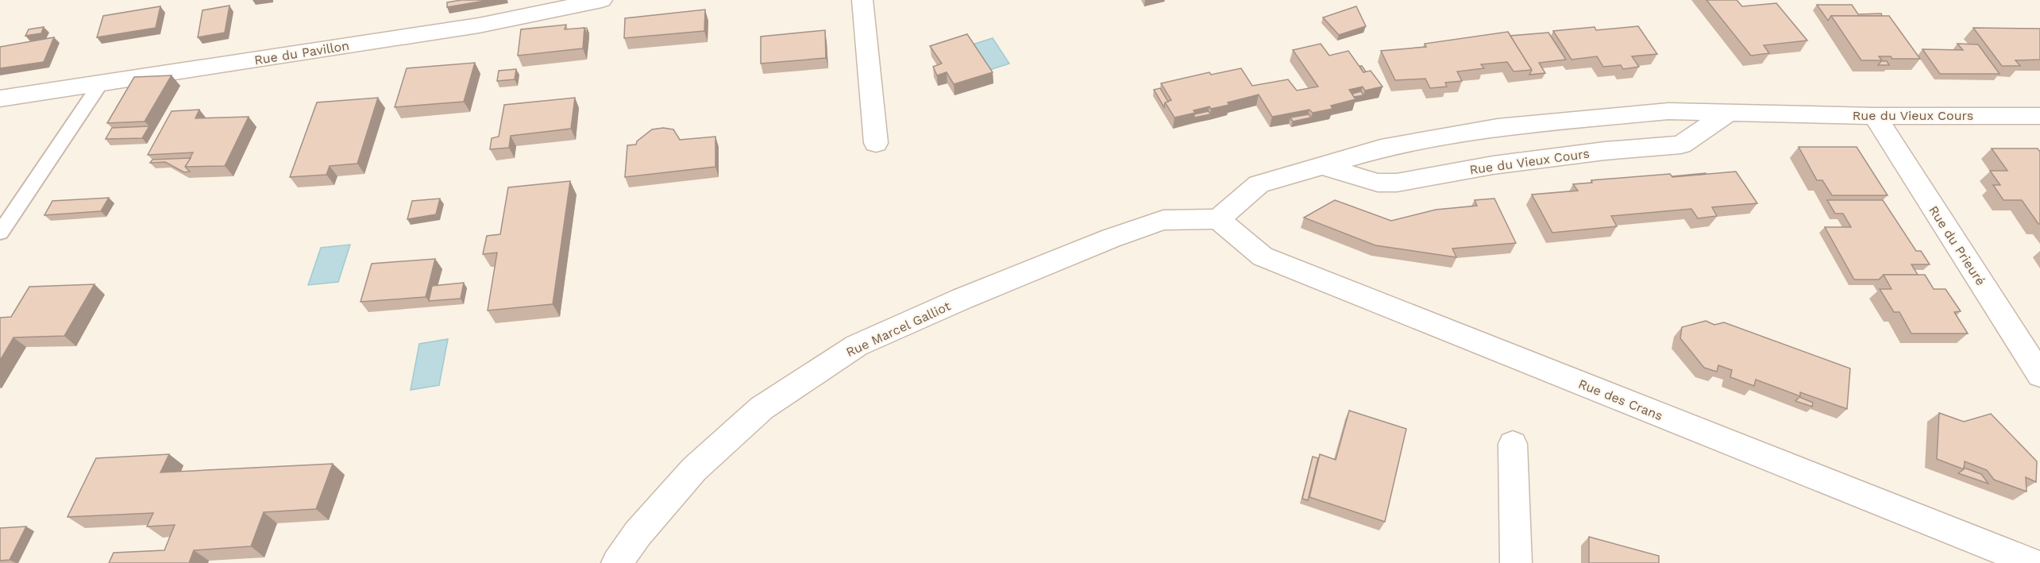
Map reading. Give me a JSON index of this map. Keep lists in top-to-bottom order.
{
  "streets": {
    "street": [
      "Rue du Pavillon",
      "Rue du Vieux Cours",
      "Rue du Prieuré",
      "Rue Marcel Galliot",
      "Rue des Crans"
    ]
  },
  "crossings": [
    ["Rue du Vieux Cours", "Rue du Prieuré"],
    ["Rue du Vieux Cours", "Rue Marcel Galliot"],
    ["Rue du Vieux Cours", "Rue des Crans"],
    ["Rue Marcel Galliot", "Rue des Crans"]
  ]
}
